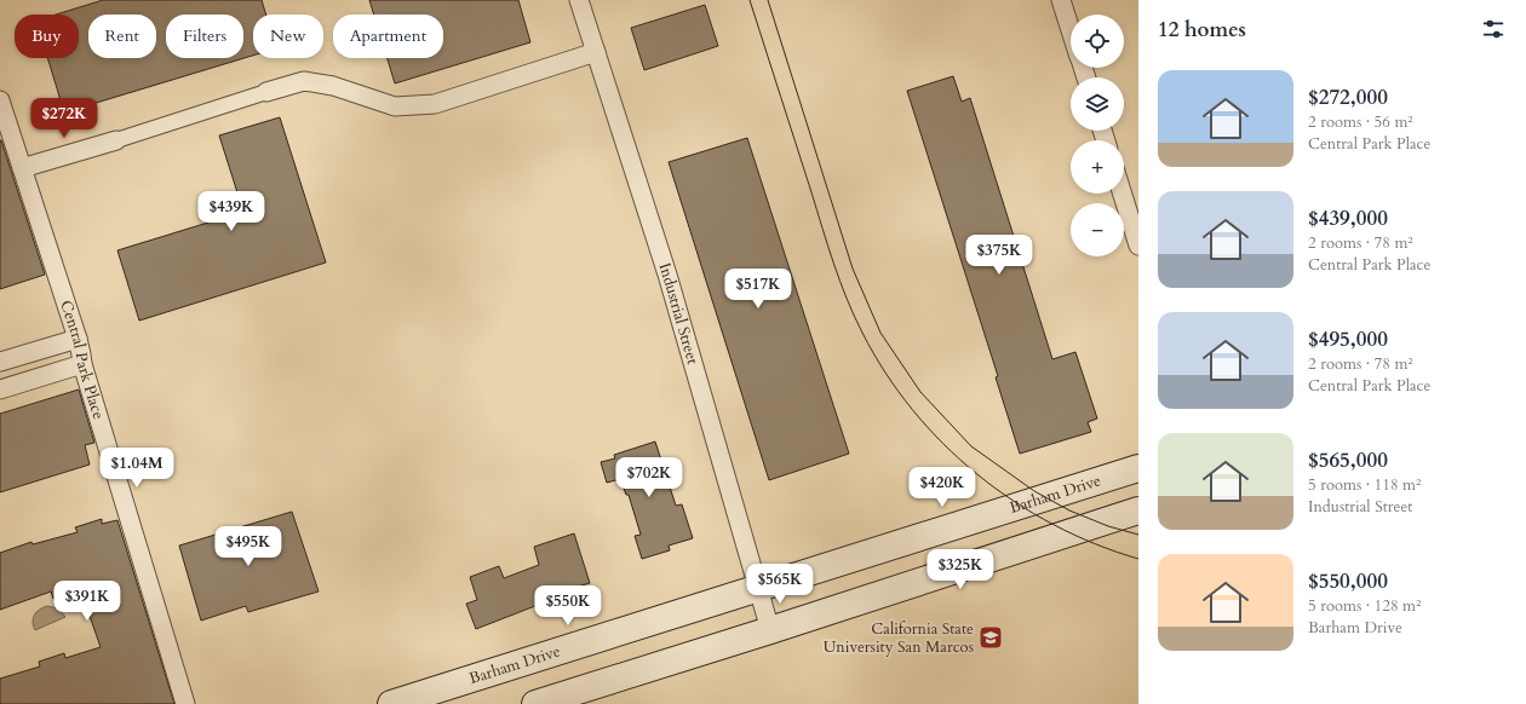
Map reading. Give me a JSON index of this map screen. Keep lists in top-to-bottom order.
{
  "streets": {
    "main road": ["Barham Drive"],
    "street": ["Industrial Street", "Central Park Place"]
  },
  "crossings": [
    ["Industrial Street", "Barham Drive"]
  ],
  "places": {
    "school or university": ["California State University San Marcos"]
  },
  "page": {
    "heading": "12 homes",
    "map_buttons": ["+", "−"],
    "chip": [
      "Buy",
      "Rent",
      "Filters",
      "New",
      "Apartment"
    ],
    "list": [
      {
        "name": "$272,000",
        "note": "2 rooms · 56 m² · Central Park Place"
      },
      {
        "name": "$439,000",
        "note": "2 rooms · 78 m² · Central Park Place"
      },
      {
        "name": "$495,000",
        "note": "2 rooms · 78 m² · Central Park Place"
      },
      {
        "name": "$565,000",
        "note": "5 rooms · 118 m² · Industrial Street"
      },
      {
        "name": "$550,000",
        "note": "5 rooms · 128 m² · Barham Drive"
      }
    ],
    "price": [
      "$272K",
      "$439K",
      "$375K",
      "$517K",
      "$1.04M",
      "$702K",
      "$420K",
      "$495K",
      "$325K",
      "$565K",
      "$391K",
      "$550K"
    ]
  }
}
